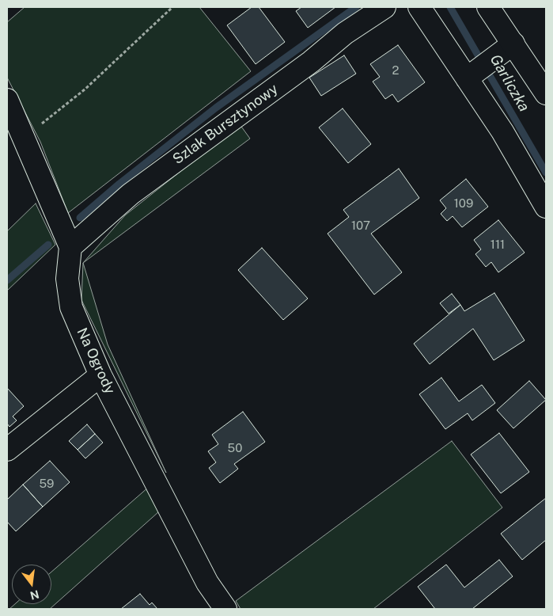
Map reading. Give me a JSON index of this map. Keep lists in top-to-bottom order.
{
  "streets": {
    "street": ["Szlak Bursztynowy", "Na Ogrody"]
  },
  "crossings": [
    ["Szlak Bursztynowy", "Na Ogrody"]
  ],
  "water": ["Garliczka"],
  "house_numbers": [
    "2",
    "109",
    "107",
    "111",
    "50",
    "59"
  ],
  "north": "bottom"
}
